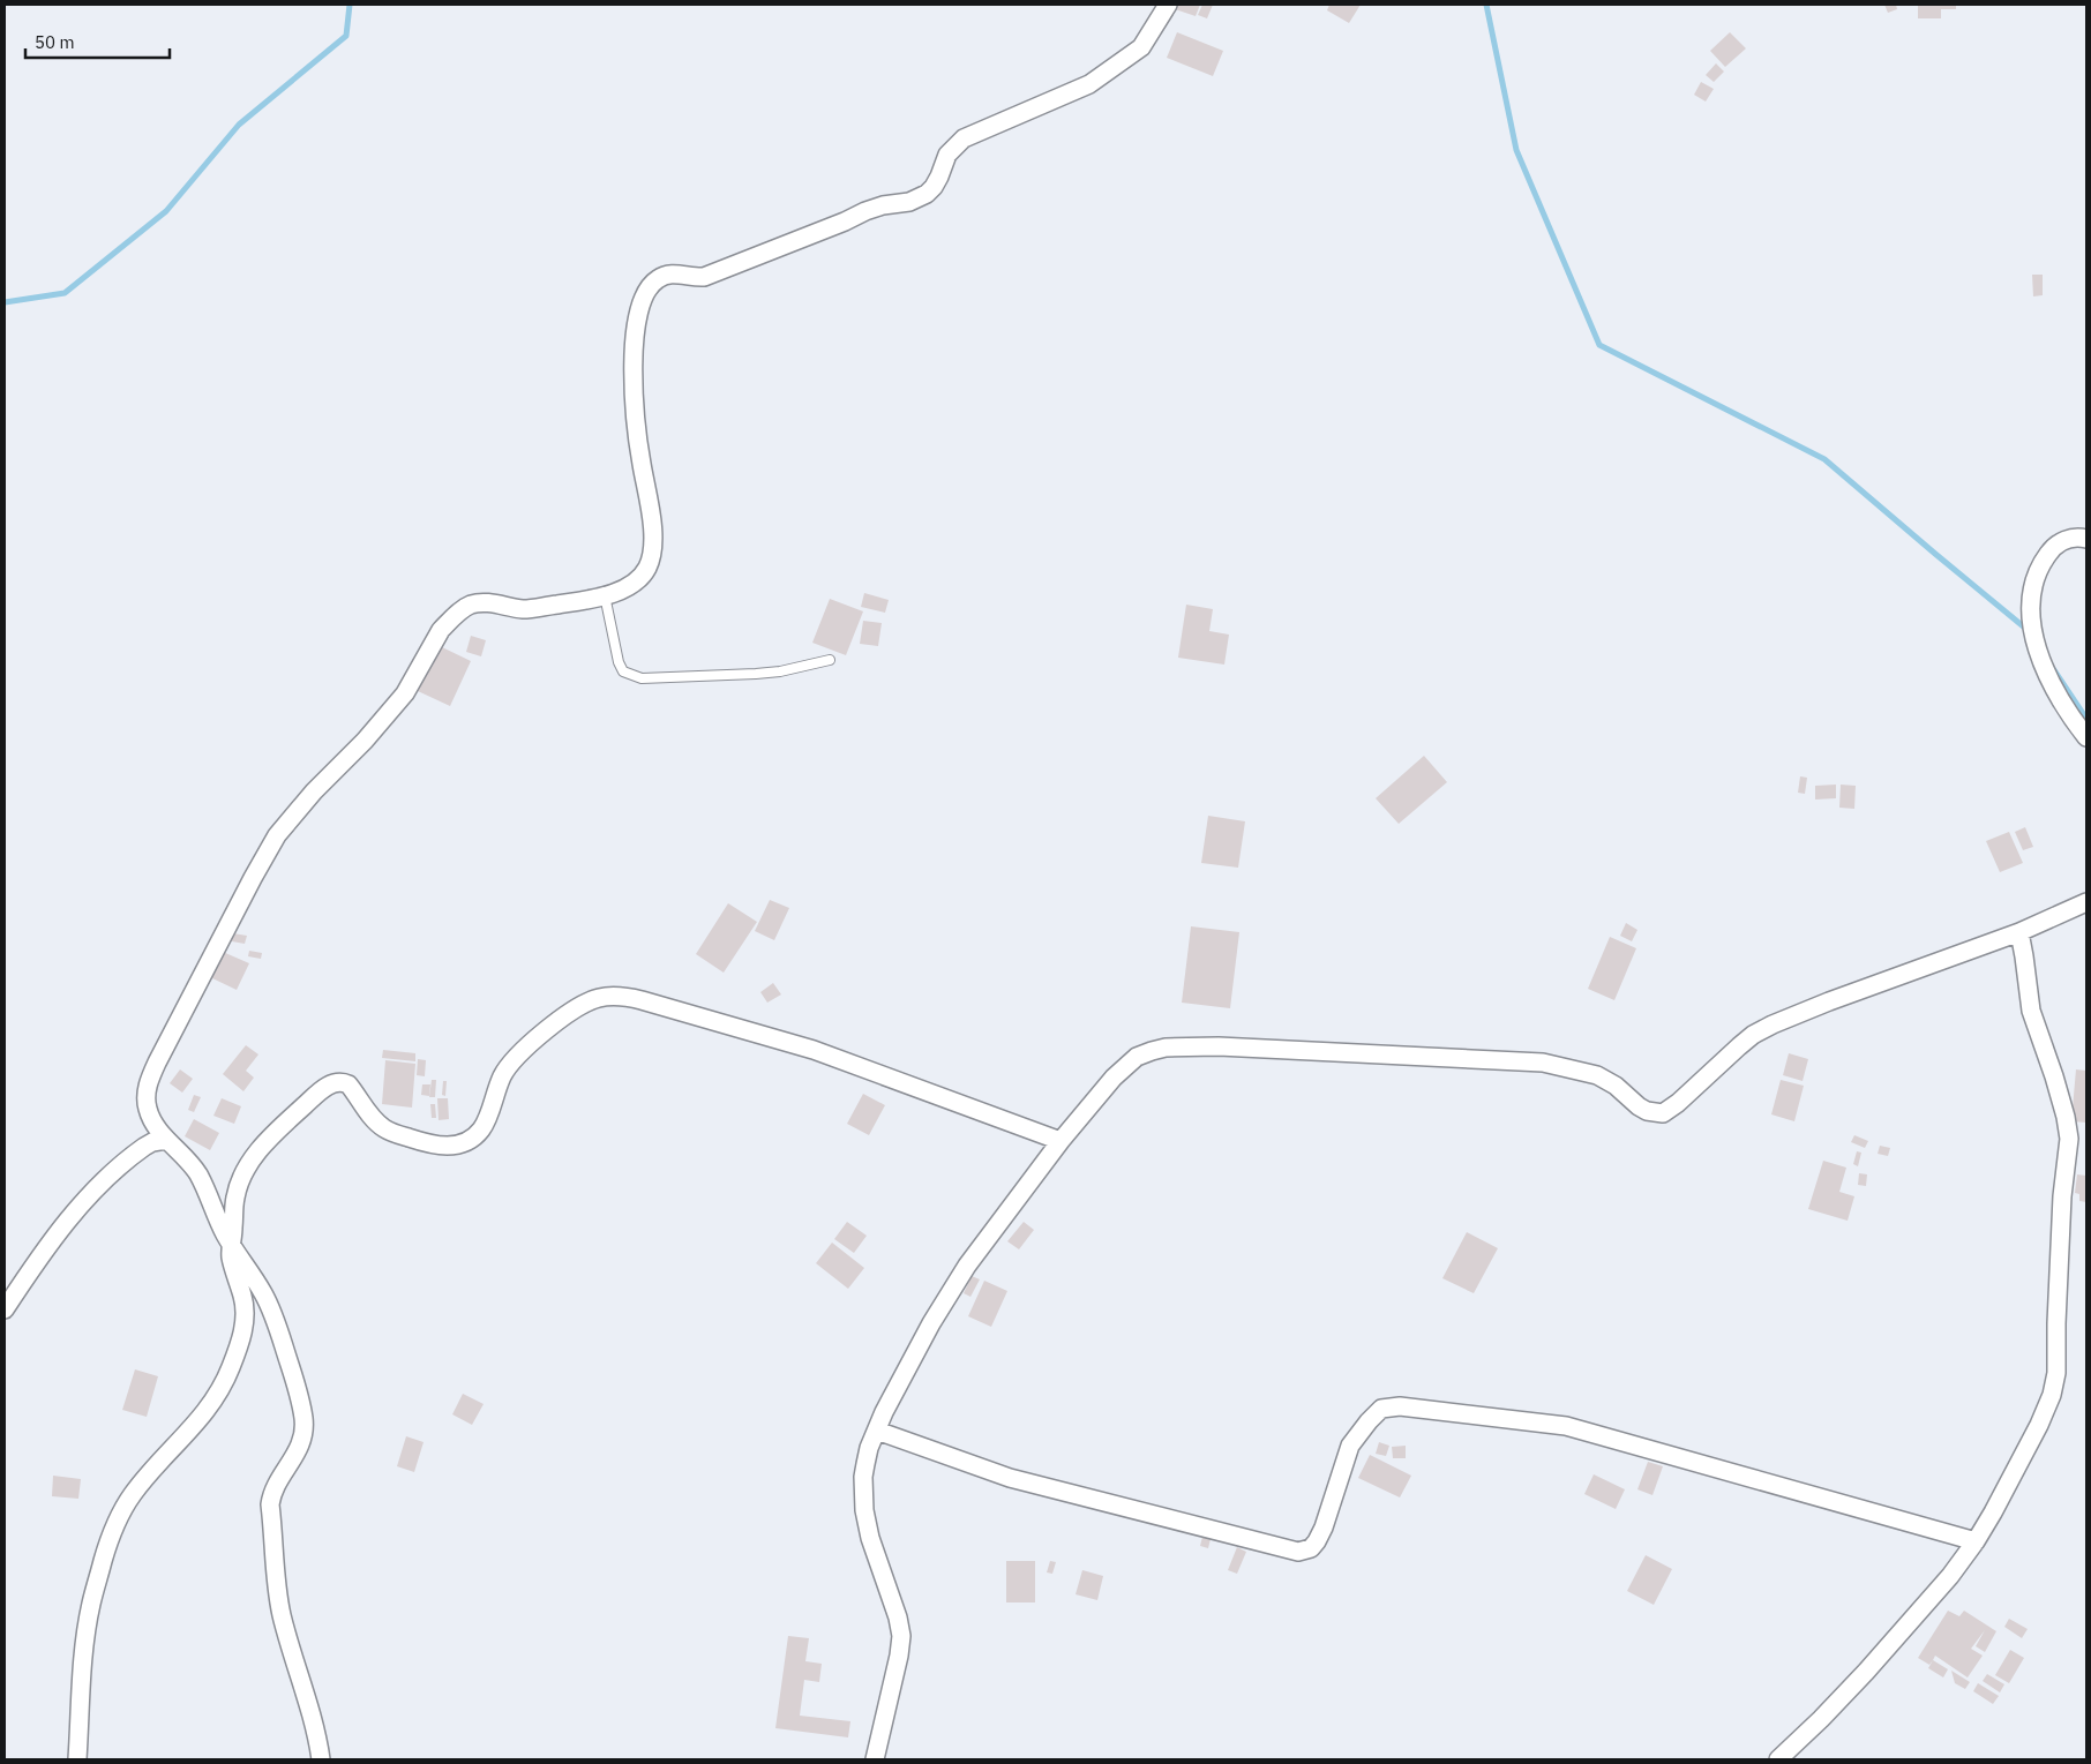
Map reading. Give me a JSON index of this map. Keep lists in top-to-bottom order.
{
  "scale_bar": "50 m"
}
